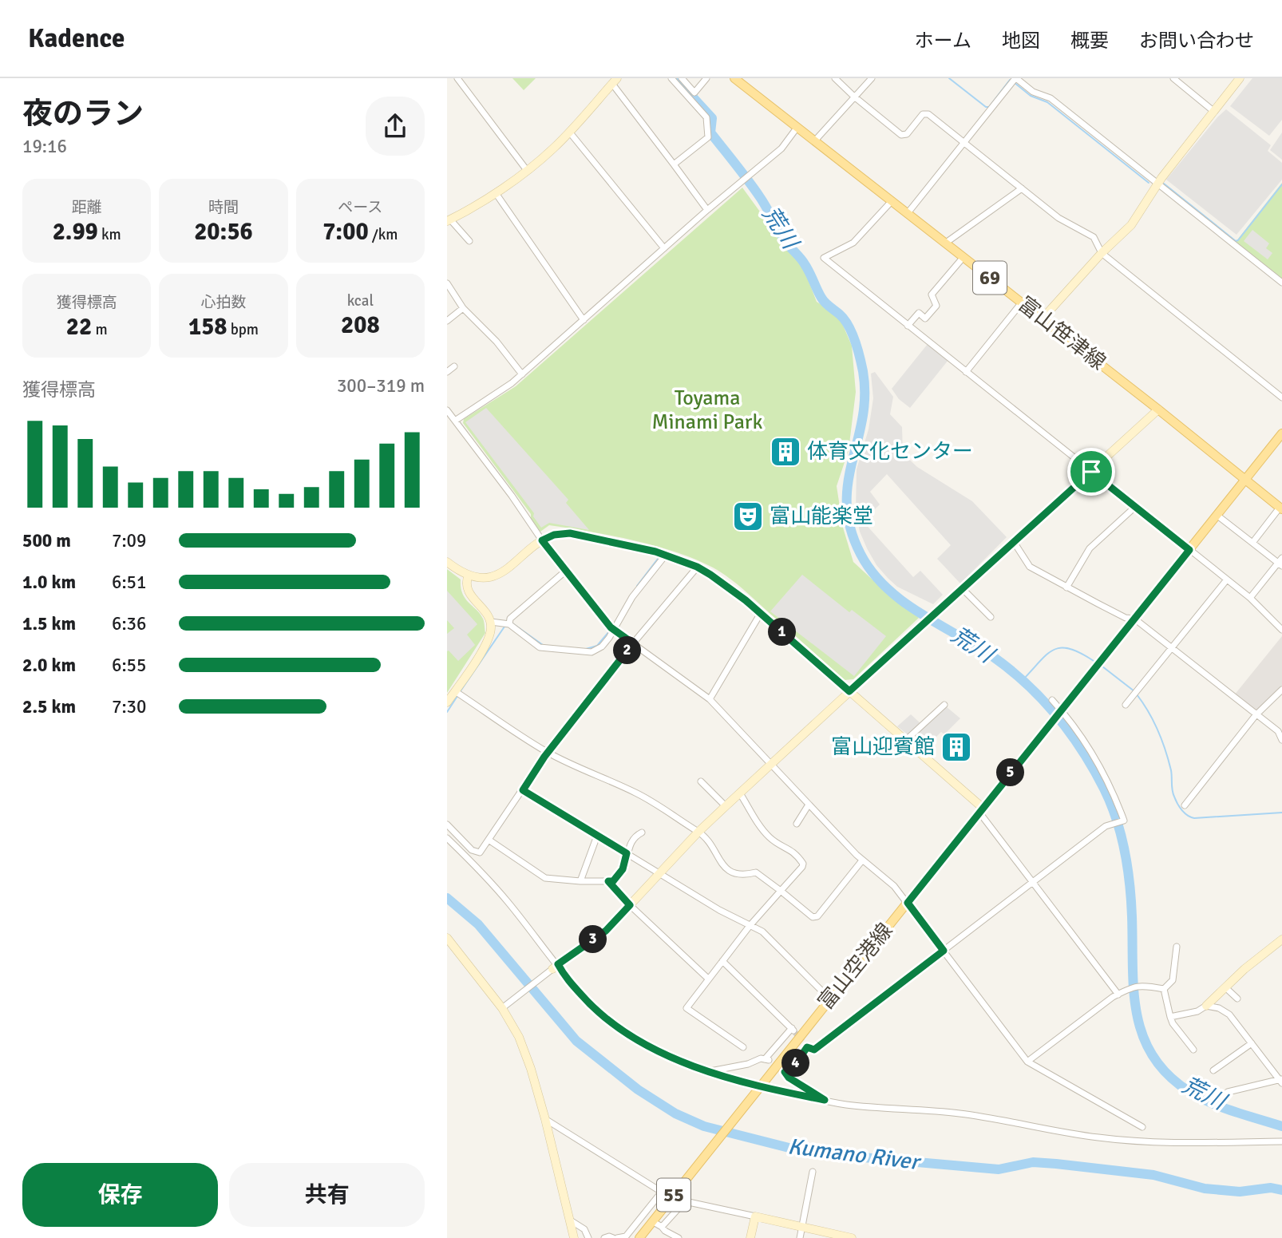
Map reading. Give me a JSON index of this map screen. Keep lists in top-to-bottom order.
{
  "streets": {
    "main road": [
      "69",
      "富山笹津線",
      "富山空港線",
      "55"
    ]
  },
  "crossings": [
    ["富山笹津線", "富山空港線"]
  ],
  "water": ["荒川", "Kumano River"],
  "parks": ["Toyama Minami Park"],
  "places": {
    "building": ["体育文化センター", "富山迎賓館"],
    "theatre": ["富山能楽堂"]
  },
  "page": {
    "header": "Kadence",
    "nav": [
      "ホーム",
      "地図",
      "概要",
      "お問い合わせ"
    ],
    "heading": ["夜のラン", "19:16"],
    "stats": [
      ["距離", "2.99 km"],
      ["時間", "20:56"],
      ["ペース", "7:00 /km"],
      ["獲得標高", "22 m"],
      ["心拍数", "158 bpm"],
      ["kcal", "208"]
    ],
    "chart": ["獲得標高", "300–319 m"],
    "list": [
      {
        "name": "500 m",
        "note": "7:09"
      },
      {
        "name": "1.0 km",
        "note": "6:51"
      },
      {
        "name": "1.5 km",
        "note": "6:36"
      },
      {
        "name": "2.0 km",
        "note": "6:55"
      },
      {
        "name": "2.5 km",
        "note": "7:30"
      }
    ],
    "pins": [
      "1",
      "2",
      "5",
      "3",
      "4"
    ],
    "buttons": ["保存", "共有"]
  }
}
